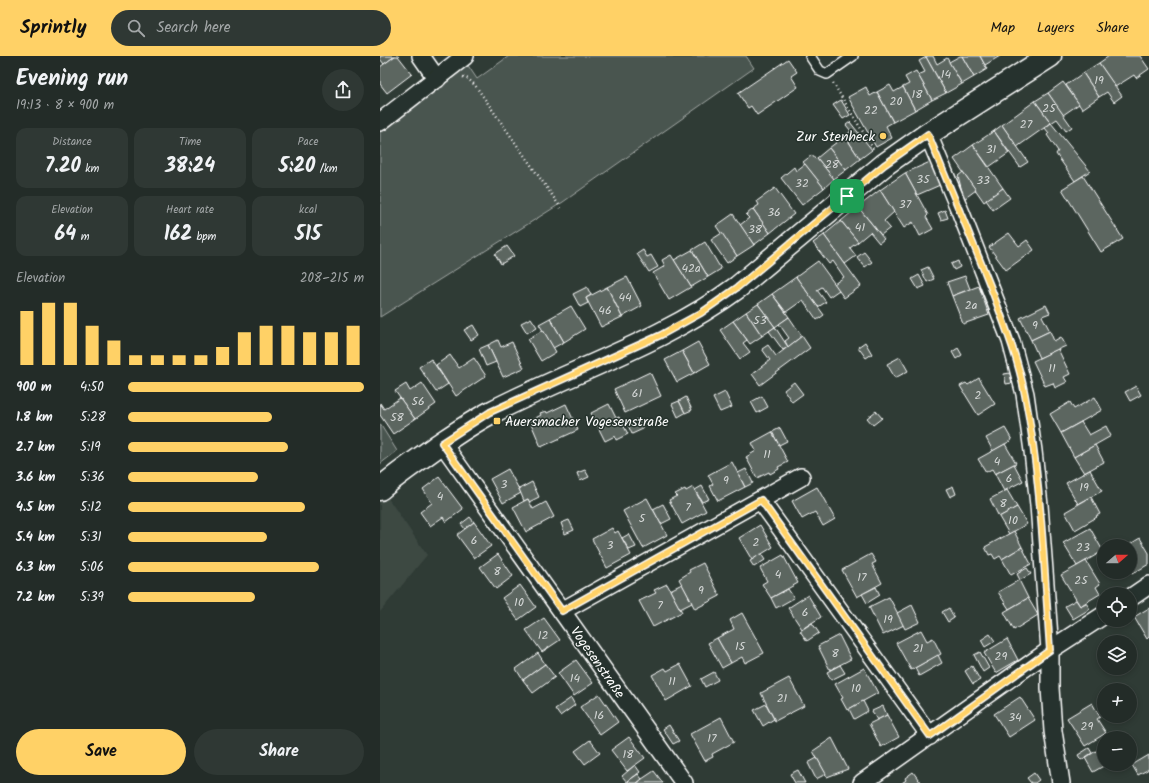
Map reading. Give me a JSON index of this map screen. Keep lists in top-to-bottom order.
{
  "streets": {
    "street": ["Vogesenstraße"]
  },
  "places": {
    "other": ["Zur Stenheck"],
    "transit": ["Auersmacher Vogesenstraße"]
  },
  "house_numbers": [
    "14",
    "19",
    "18",
    "20",
    "25",
    "22",
    "27",
    "31",
    "28",
    "35",
    "33",
    "32",
    "37",
    "36",
    "41",
    "38",
    "42a",
    "44",
    "2a",
    "46",
    "53",
    "9",
    "11",
    "61",
    "2",
    "56",
    "58",
    "11",
    "4",
    "6",
    "9",
    "3",
    "19",
    "4",
    "8",
    "7",
    "5",
    "10",
    "6",
    "2",
    "3",
    "23",
    "8",
    "4",
    "17",
    "25",
    "9",
    "10",
    "7",
    "6",
    "19",
    "12",
    "15",
    "21",
    "8",
    "29",
    "14",
    "11",
    "10",
    "21",
    "16",
    "34",
    "29",
    "17",
    "18"
  ],
  "north": "right",
  "page": {
    "header": "Sprintly",
    "search": "Search here",
    "nav": ["Map", "Layers", "Share"],
    "heading": ["Evening run", "19:13 · 8 × 900 m"],
    "stats": [
      ["Distance", "7.20 km"],
      ["Time", "38:24"],
      ["Pace", "5:20 /km"],
      ["Elevation", "64 m"],
      ["Heart rate", "162 bpm"],
      ["kcal", "515"]
    ],
    "chart": ["Elevation", "208–215 m"],
    "list": [
      {
        "name": "900 m",
        "note": "4:50"
      },
      {
        "name": "1.8 km",
        "note": "5:28"
      },
      {
        "name": "2.7 km",
        "note": "5:19"
      },
      {
        "name": "3.6 km",
        "note": "5:36"
      },
      {
        "name": "4.5 km",
        "note": "5:12"
      },
      {
        "name": "5.4 km",
        "note": "5:31"
      },
      {
        "name": "6.3 km",
        "note": "5:06"
      },
      {
        "name": "7.2 km",
        "note": "5:39"
      }
    ],
    "map_buttons": ["+", "−"],
    "buttons": ["Save", "Share"]
  }
}
